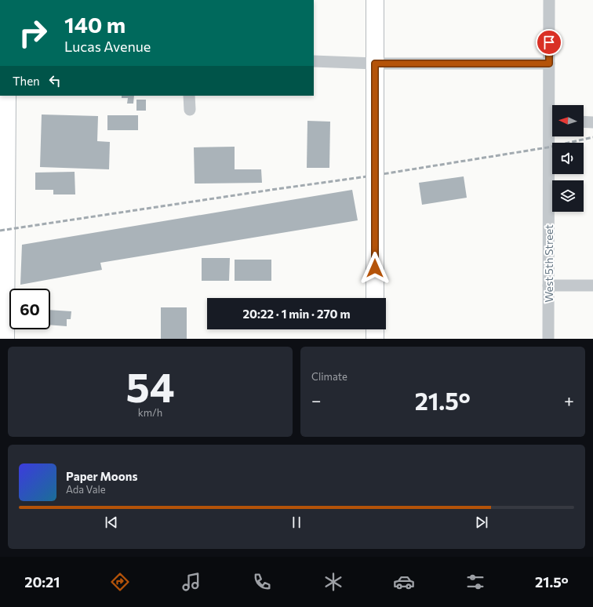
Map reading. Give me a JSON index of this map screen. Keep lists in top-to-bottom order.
{
  "streets": {
    "street": ["West 5th Street"]
  },
  "north": "left",
  "page": {
    "turn": ["140 m", "Lucas Avenue"],
    "then": "Then",
    "limit": "60",
    "trip": "20:22 · 1 min · 270 m",
    "tile": [
      ["54", "km/h"],
      "Climate"
    ],
    "heat": ["−", "21.5°", "+"],
    "song": ["Paper Moons", "Ada Vale"],
    "tabs": ["20:21", "21.5°"]
  }
}
